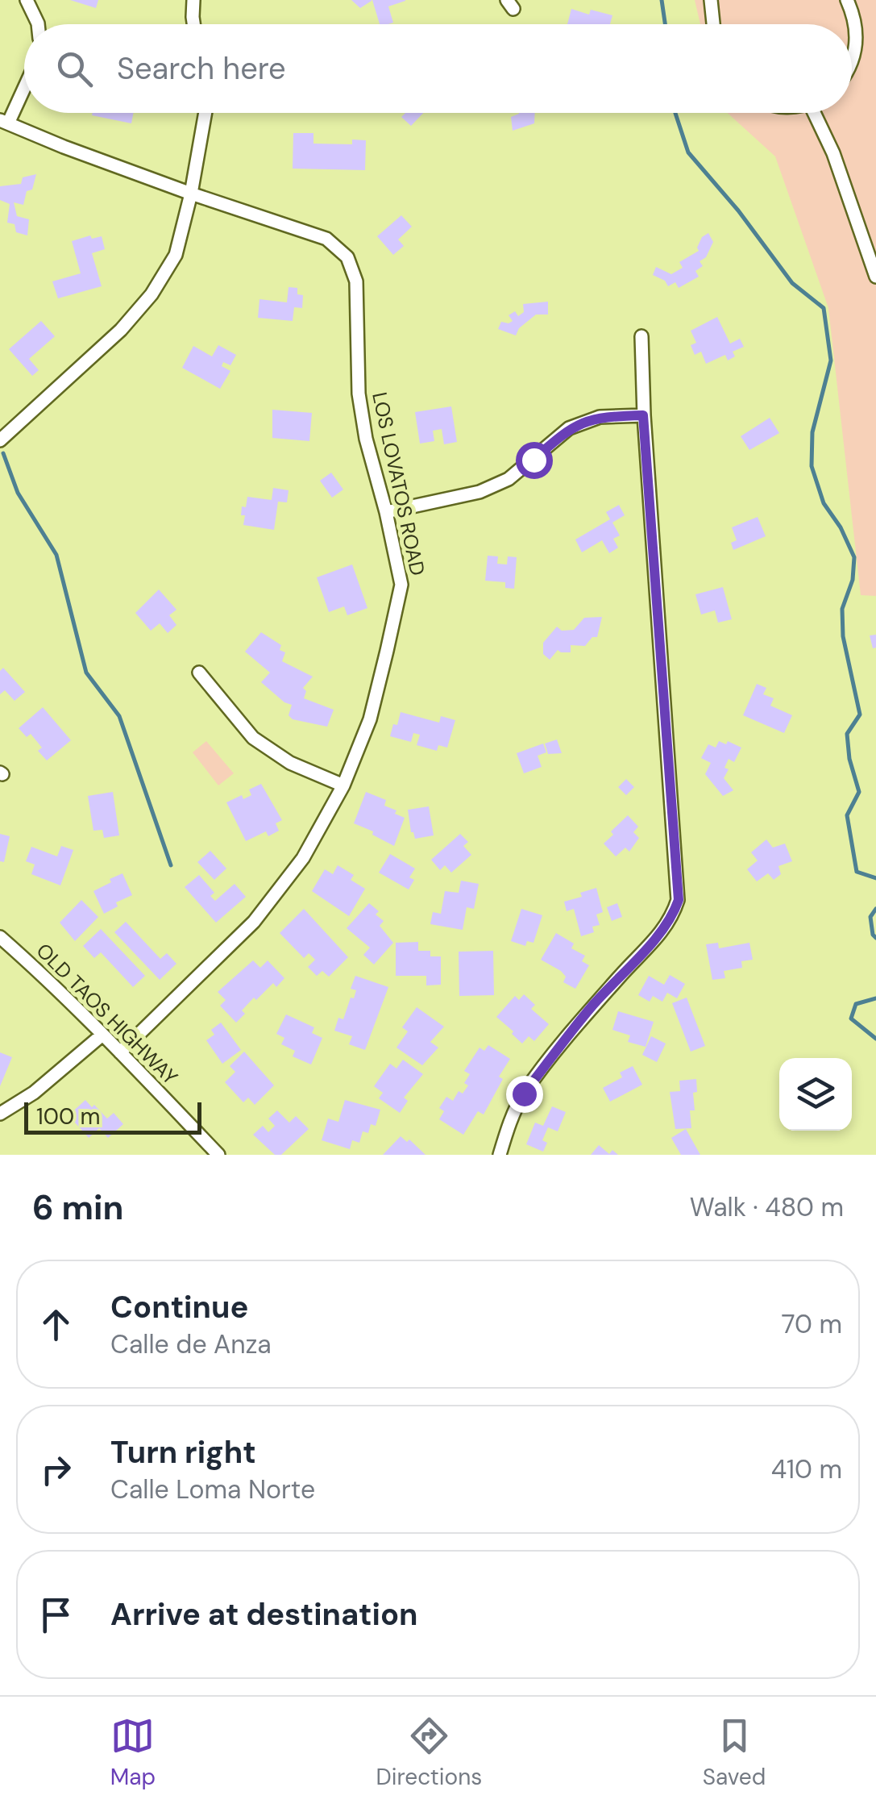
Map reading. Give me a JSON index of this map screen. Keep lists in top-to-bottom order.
{
  "streets": {
    "street": ["LOS LOVATOS ROAD", "OLD TAOS HIGHWAY"]
  },
  "crossings": [
    ["LOS LOVATOS ROAD", "OLD TAOS HIGHWAY"]
  ],
  "scale_bar": "100 m",
  "page": {
    "search": "Search here",
    "scale": "100 m",
    "heading": ["6 min", "Walk · 480 m"],
    "list": [
      ["Continue", "Calle de Anza", "70 m"],
      ["Turn right", "Calle Loma Norte", "410 m"],
      "Arrive at destination"
    ],
    "nav": ["Map", "Directions", "Saved"]
  }
}
